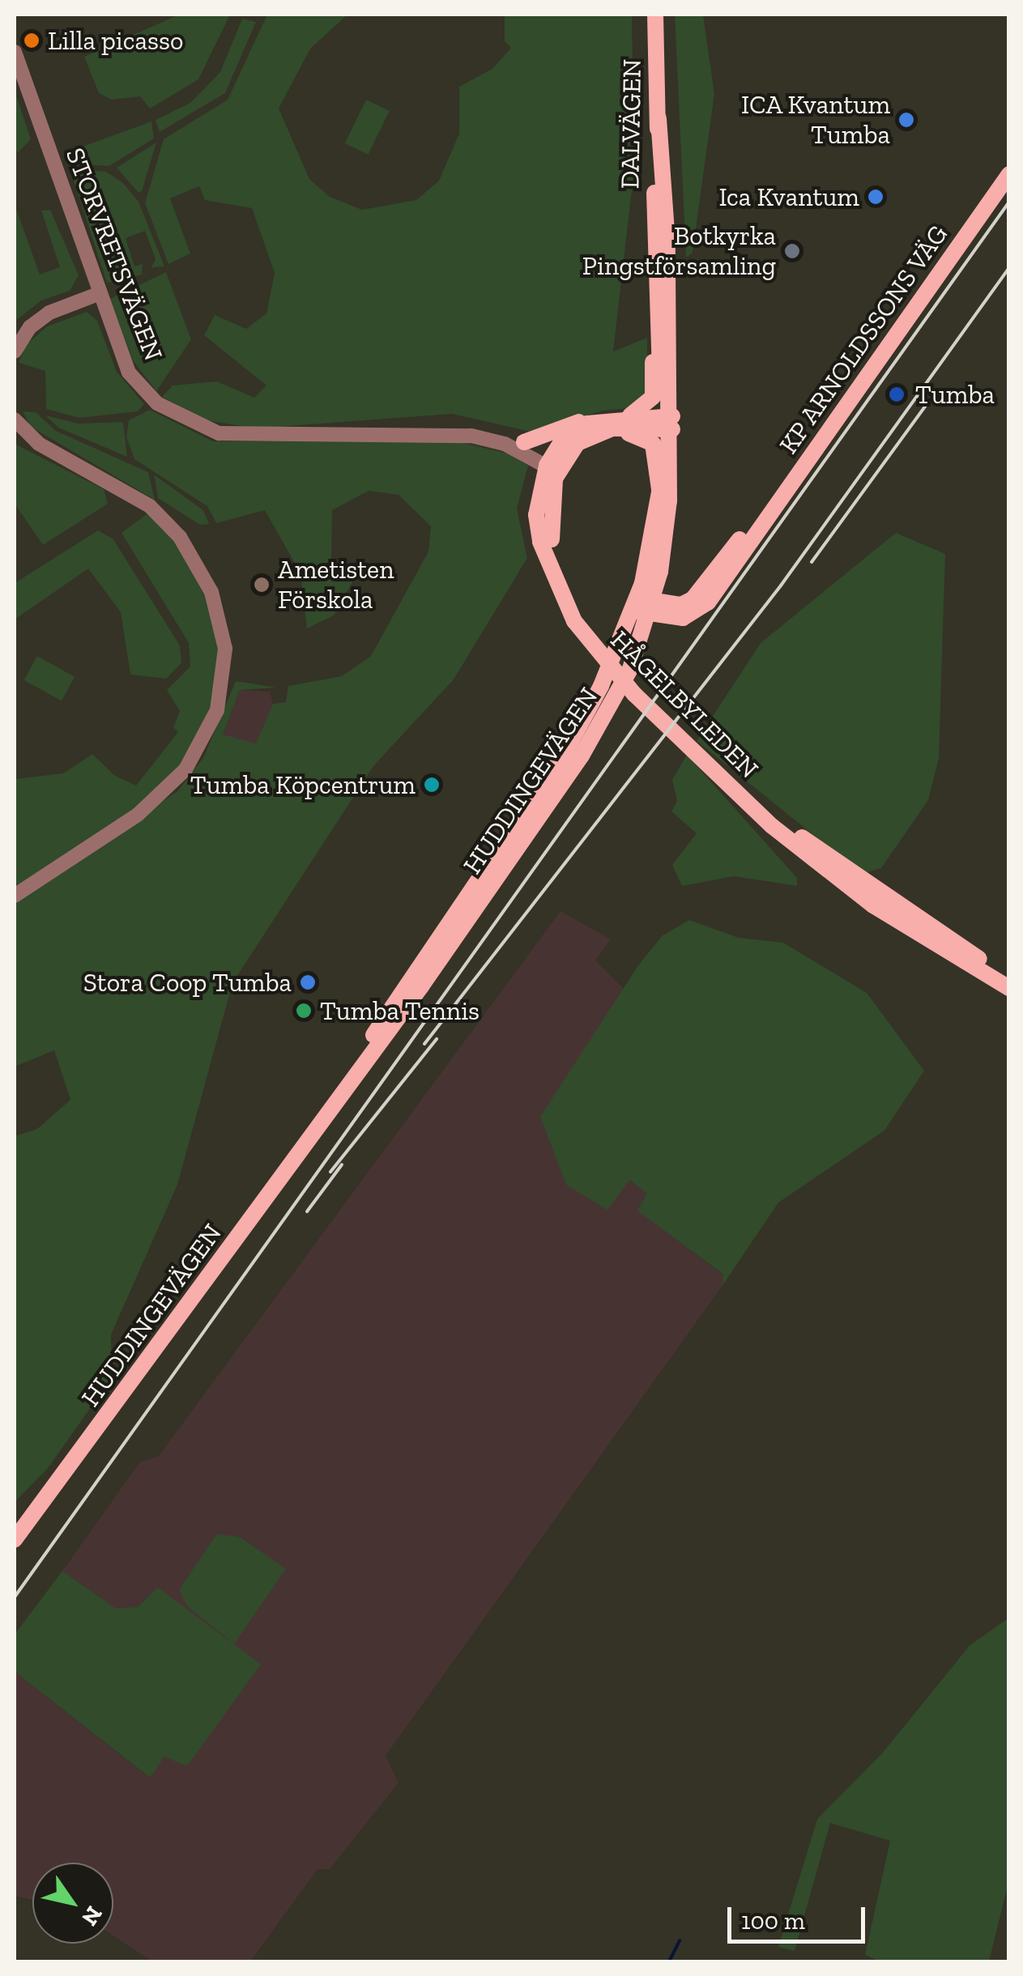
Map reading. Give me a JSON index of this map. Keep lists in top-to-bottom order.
{
  "streets": {
    "main road": [
      "DALVÄGEN",
      "KP ARNOLDSSONS VÄG",
      "HÅGELBYLEDEN",
      "HUDDINGEVÄGEN"
    ],
    "street": ["STORVRETSVÄGEN"]
  },
  "crossings": [
    ["DALVÄGEN", "HUDDINGEVÄGEN"],
    ["STORVRETSVÄGEN", "HÅGELBYLEDEN"],
    ["KP ARNOLDSSONS VÄG", "HUDDINGEVÄGEN"]
  ],
  "places": [
    "Lilla picasso",
    "ICA Kvantum Tumba",
    "Ica Kvantum",
    "Botkyrka Pingstförsamling",
    "Tumba",
    "Ametisten Förskola",
    "Tumba Köpcentrum",
    "Stora Coop Tumba",
    "Tumba Tennis"
  ],
  "scale_bar": "100 m",
  "north": "bottom right"
}
